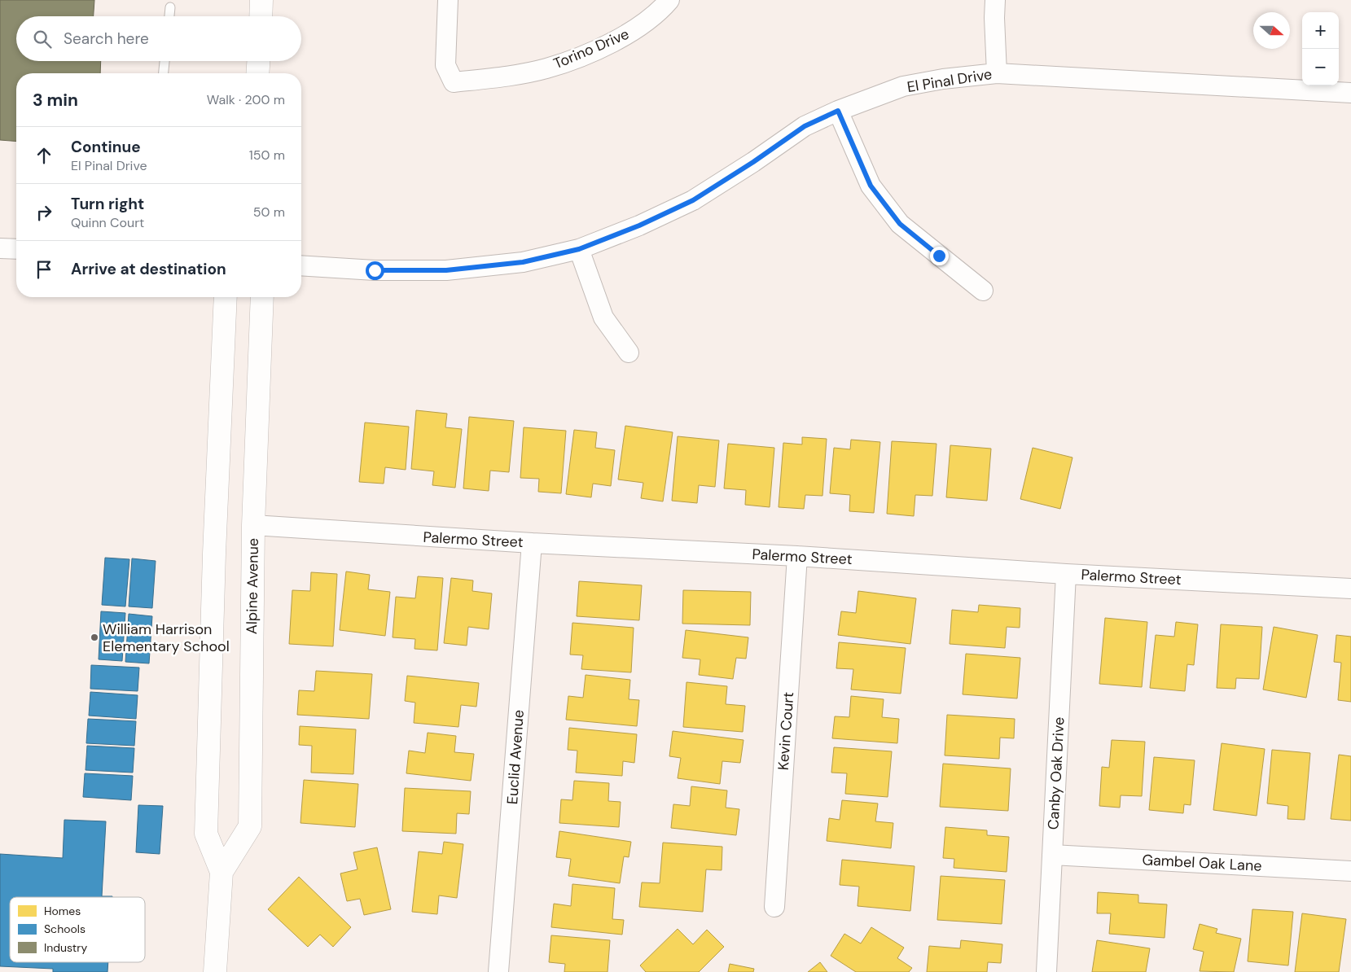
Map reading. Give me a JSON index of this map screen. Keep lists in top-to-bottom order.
{
  "streets": {
    "street": [
      "Torino Drive",
      "El Pinal Drive",
      "Palermo Street",
      "Alpine Avenue",
      "Kevin Court",
      "Euclid Avenue",
      "Canby Oak Drive",
      "Gambel Oak Lane"
    ]
  },
  "crossings": [
    ["Palermo Street", "Alpine Avenue"],
    ["Palermo Street", "Kevin Court"],
    ["Palermo Street", "Euclid Avenue"],
    ["Palermo Street", "Canby Oak Drive"],
    ["Canby Oak Drive", "Gambel Oak Lane"]
  ],
  "places": ["William Harrison Elementary School"],
  "legend": ["Homes", "Schools", "Industry"],
  "north": "right",
  "page": {
    "map_buttons": ["+", "−"],
    "search": "Search here",
    "heading": ["3 min", "Walk · 200 m"],
    "list": [
      ["Continue", "El Pinal Drive", "150 m"],
      ["Turn right", "Quinn Court", "50 m"],
      "Arrive at destination"
    ]
  }
}
